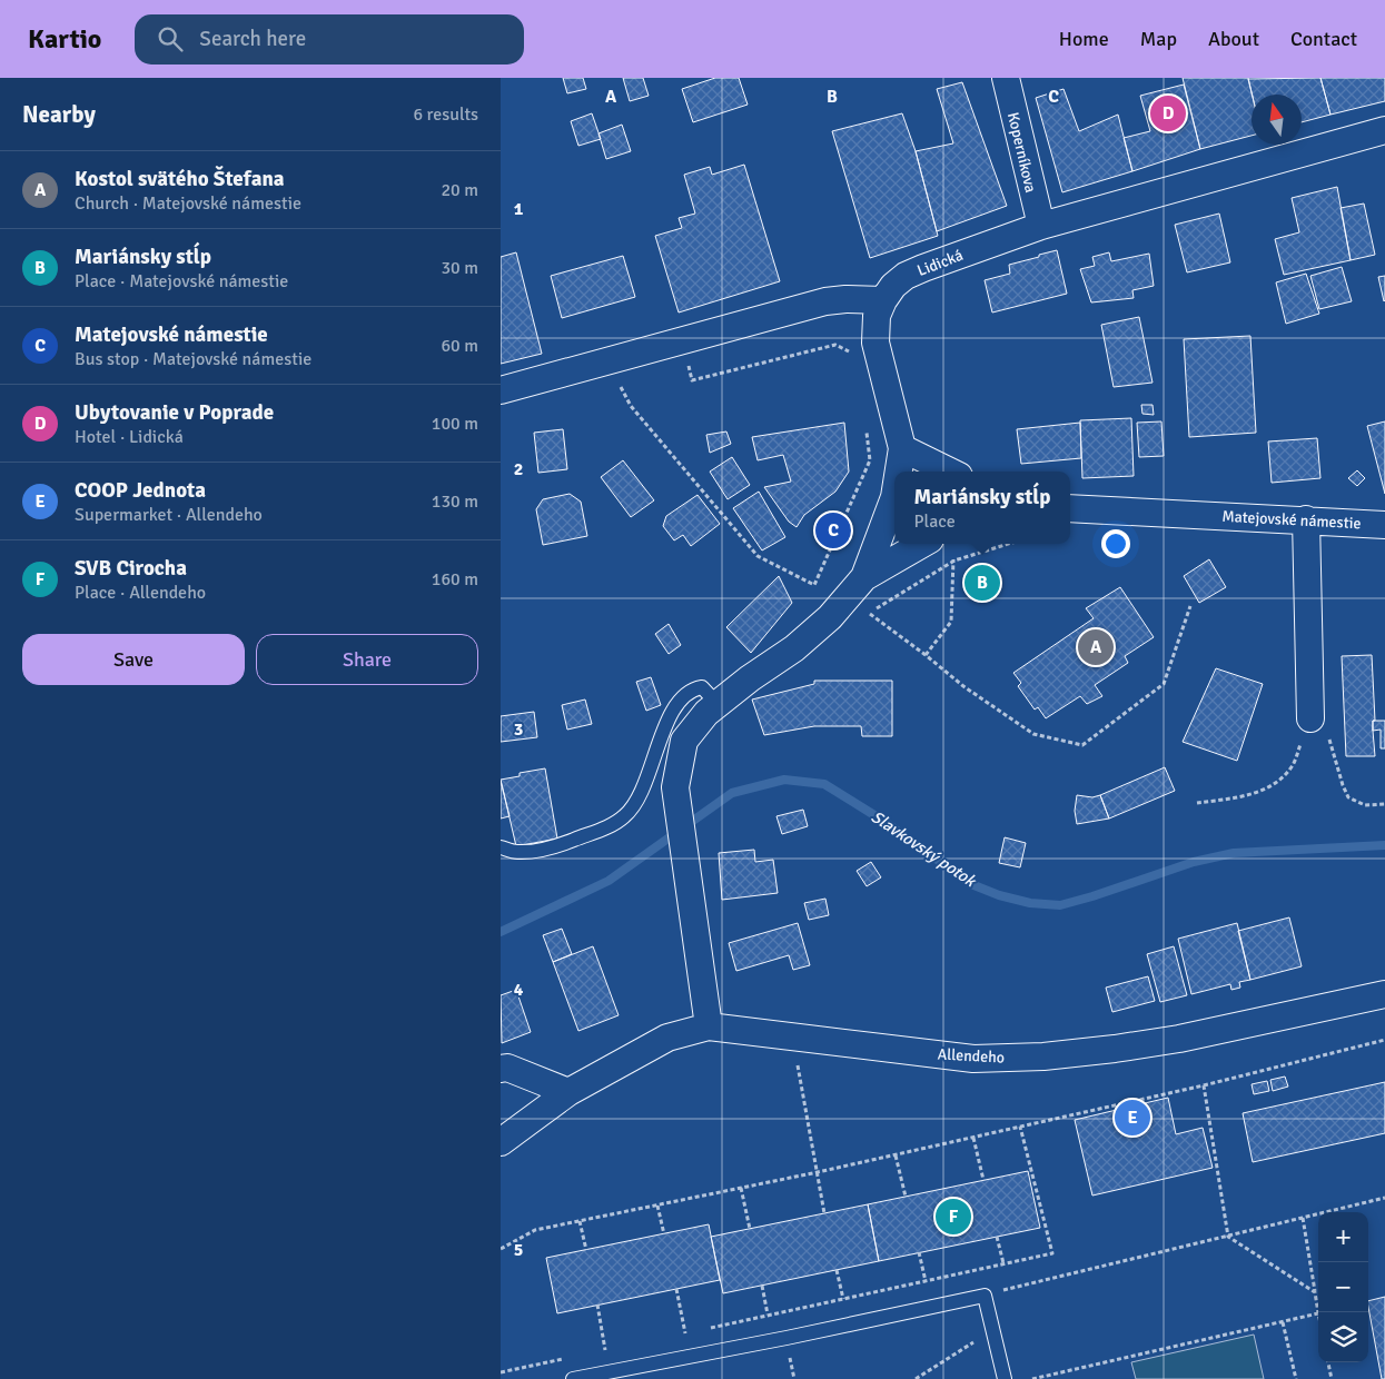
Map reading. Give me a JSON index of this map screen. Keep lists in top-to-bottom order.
{
  "streets": {
    "street": [
      "Koperníkova",
      "Lidická",
      "Matejovské námestie",
      "Allendeho"
    ]
  },
  "crossings": [
    ["Koperníkova", "Lidická"]
  ],
  "water": ["Slavkovský potok"],
  "north": "top",
  "page": {
    "header": "Kartio",
    "search": "Search here",
    "nav": [
      "Home",
      "Map",
      "About",
      "Contact"
    ],
    "heading": ["Nearby", "6 results"],
    "pins": [
      "D",
      "C",
      "B",
      "A",
      "E",
      "F"
    ],
    "list": [
      {
        "mark": "A",
        "name": "Kostol svätého Štefana",
        "note": "Church · Matejovské námestie",
        "value": "20 m"
      },
      {
        "mark": "B",
        "name": "Mariánsky stĺp",
        "note": "Place · Matejovské námestie",
        "value": "30 m"
      },
      {
        "mark": "C",
        "name": "Matejovské námestie",
        "note": "Bus stop · Matejovské námestie",
        "value": "60 m"
      },
      {
        "mark": "D",
        "name": "Ubytovanie v Poprade",
        "note": "Hotel · Lidická",
        "value": "100 m"
      },
      {
        "mark": "E",
        "name": "COOP Jednota",
        "note": "Supermarket · Allendeho",
        "value": "130 m"
      },
      {
        "mark": "F",
        "name": "SVB Cirocha",
        "note": "Place · Allendeho",
        "value": "160 m"
      }
    ],
    "popup": ["Mariánsky stĺp", "Place"],
    "buttons": ["Save", "Share"],
    "map_buttons": ["+", "−"]
  },
  "grid": {
    "columns": ["A", "B", "C"],
    "rows": [
      "1",
      "2",
      "3",
      "4",
      "5"
    ]
  }
}
